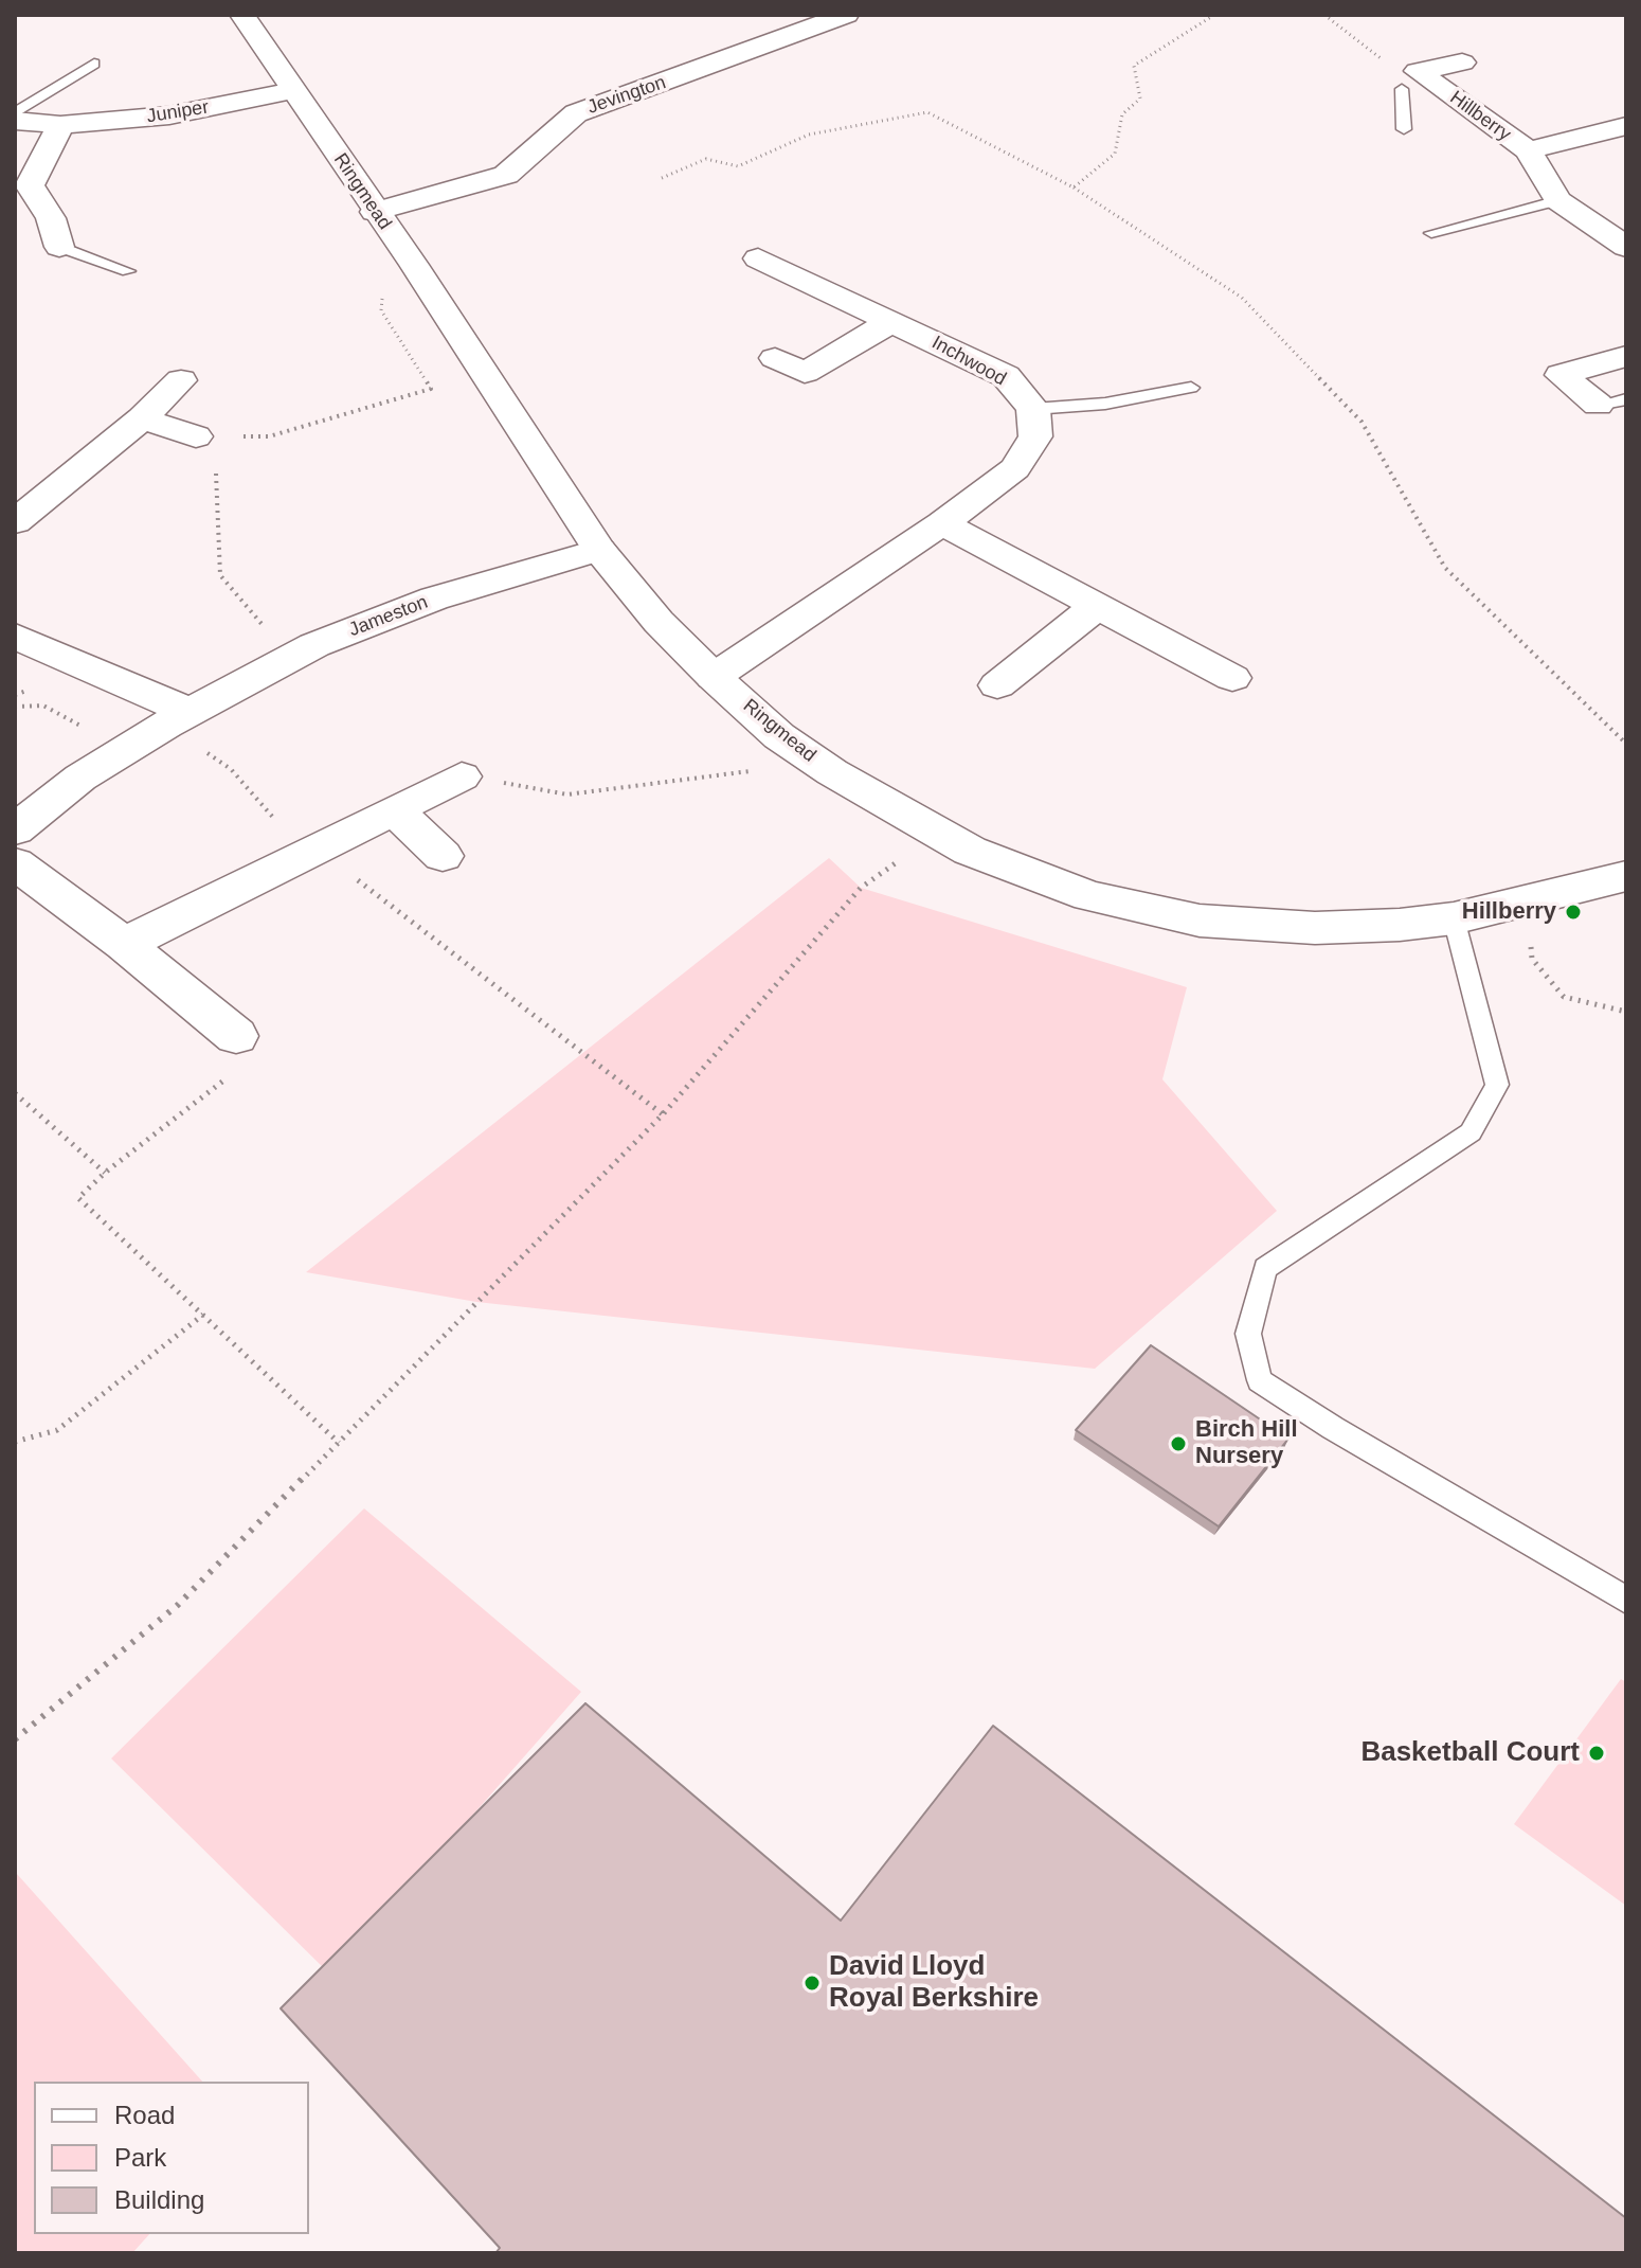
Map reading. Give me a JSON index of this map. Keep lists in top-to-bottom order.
{
  "streets": {
    "street": [
      "Jevington",
      "Juniper",
      "Hillberry",
      "Ringmead",
      "Inchwood",
      "Jameston"
    ]
  },
  "crossings": [
    ["Jevington", "Ringmead"],
    ["Juniper", "Ringmead"],
    ["Ringmead", "Jameston"]
  ],
  "places": [
    "Hillberry",
    "Birch Hill Nursery",
    "Basketball Court",
    "David Lloyd Royal Berkshire"
  ],
  "legend": ["Road", "Park", "Building"]
}
